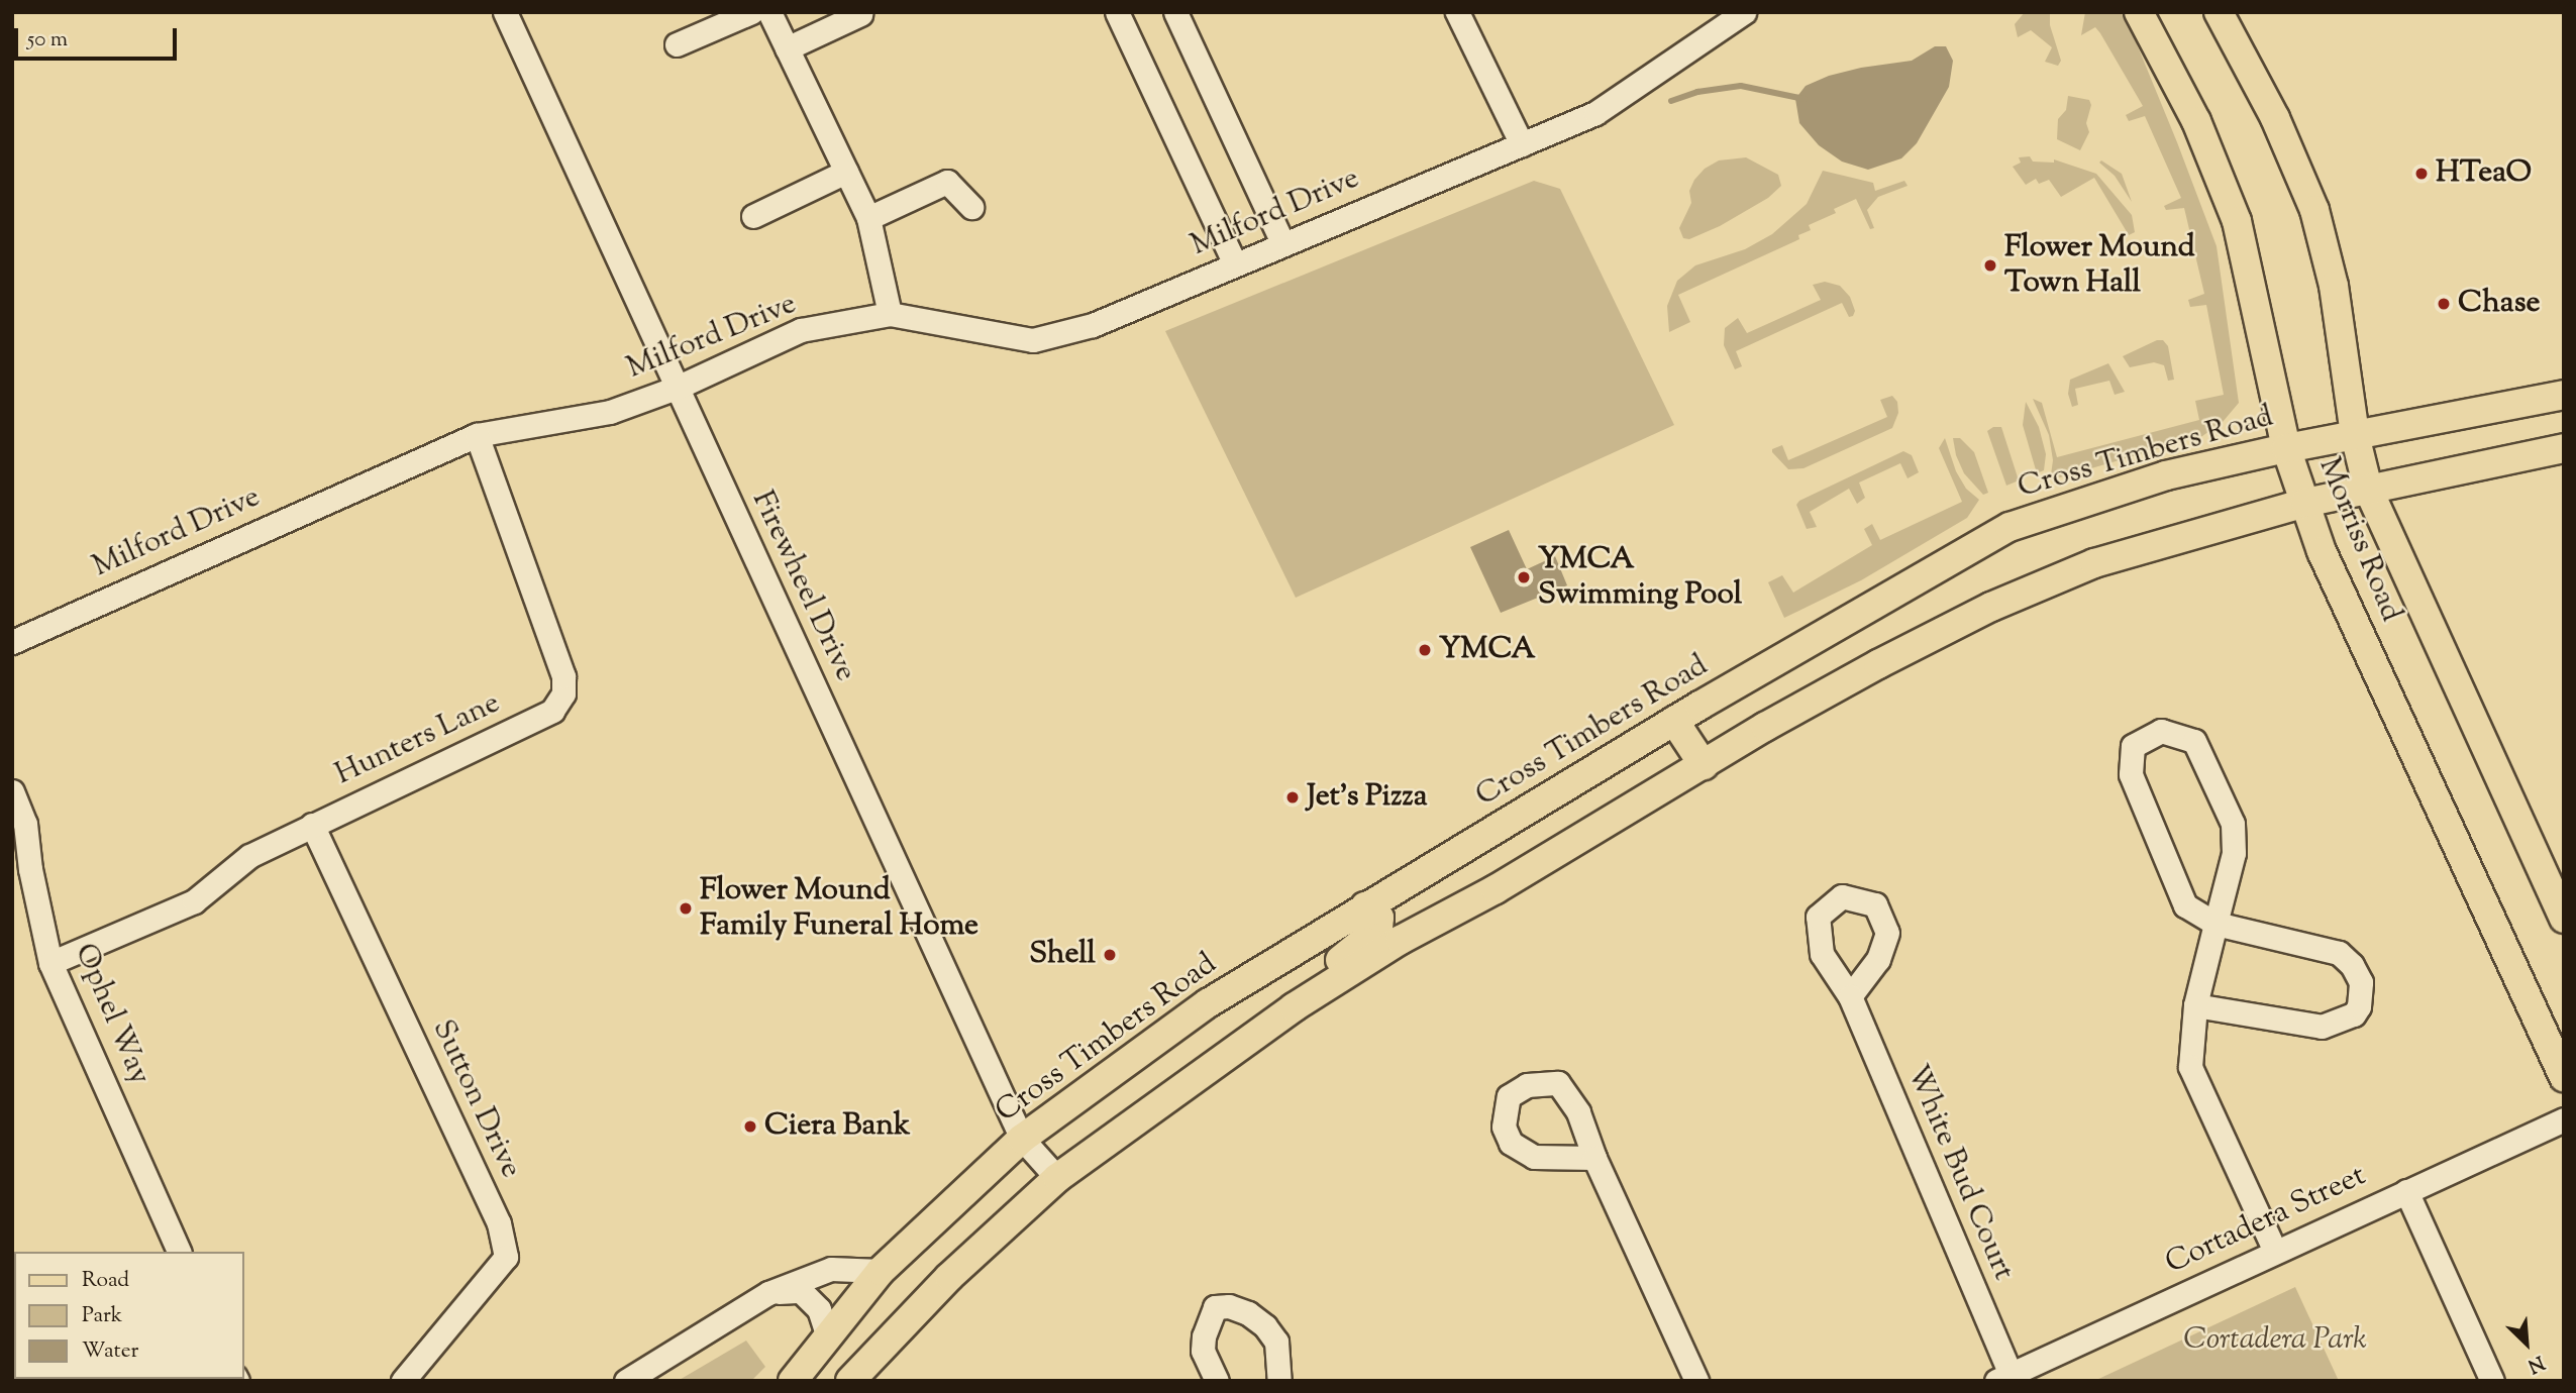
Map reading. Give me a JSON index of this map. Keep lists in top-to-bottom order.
{
  "streets": {
    "main road": ["Cross Timbers Road", "Morriss Road"],
    "street": [
      "Milford Drive",
      "Firewheel Drive",
      "Hunters Lane",
      "Ophel Way",
      "Sutton Drive",
      "White Bud Court",
      "Cortadera Street"
    ]
  },
  "crossings": [
    ["Milford Drive", "Firewheel Drive"],
    ["Milford Drive", "Hunters Lane"],
    ["Cross Timbers Road", "Morriss Road"],
    ["Cross Timbers Road", "Firewheel Drive"],
    ["Hunters Lane", "Ophel Way"],
    ["Hunters Lane", "Sutton Drive"],
    ["White Bud Court", "Cortadera Street"]
  ],
  "parks": ["Cortadera Park"],
  "places": [
    "HTeaO",
    "Flower Mound Town Hall",
    "Chase",
    "YMCA Swimming Pool",
    "YMCA",
    "Jet's Pizza",
    "Flower Mound Family Funeral Home",
    "Shell",
    "Ciera Bank"
  ],
  "legend": ["Road", "Park", "Water"],
  "scale_bar": "50 m",
  "north": "bottom right"
}
